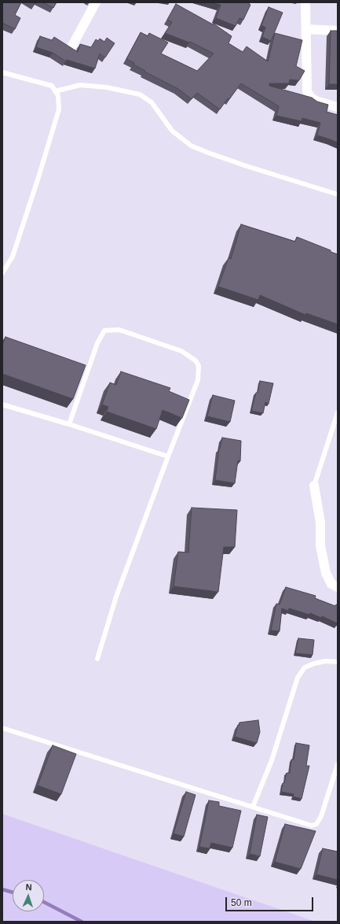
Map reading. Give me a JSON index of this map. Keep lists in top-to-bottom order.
{
  "scale_bar": "50 m",
  "north": "top"
}
